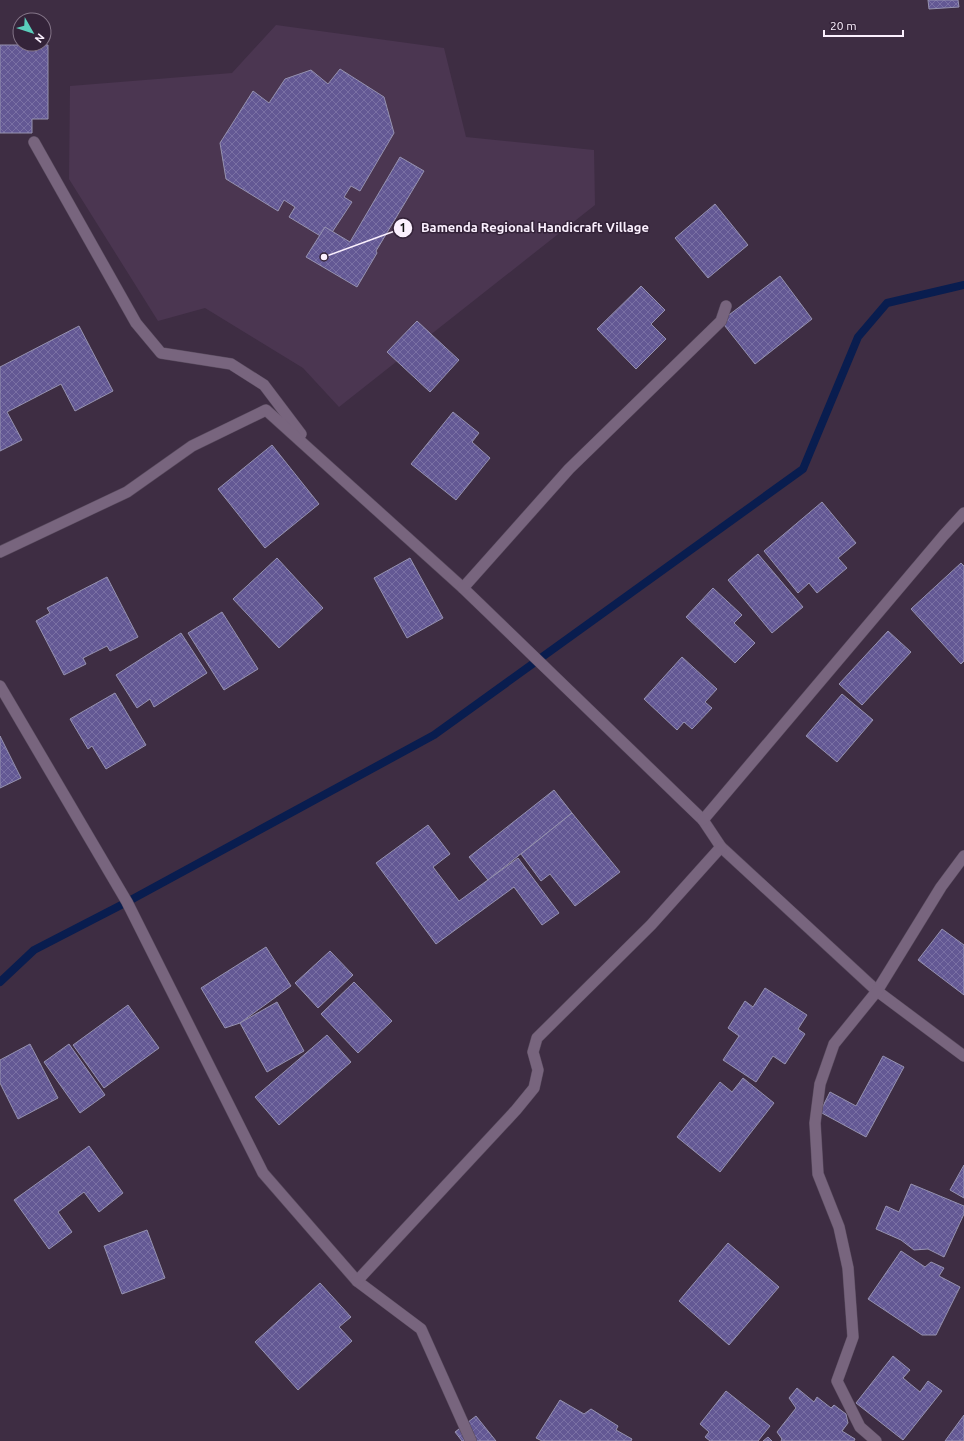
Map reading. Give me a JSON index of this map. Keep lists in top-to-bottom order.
{
  "places": ["Bamenda Regional Handicraft Village"],
  "scale_bar": "20 m",
  "north": "bottom right"
}
